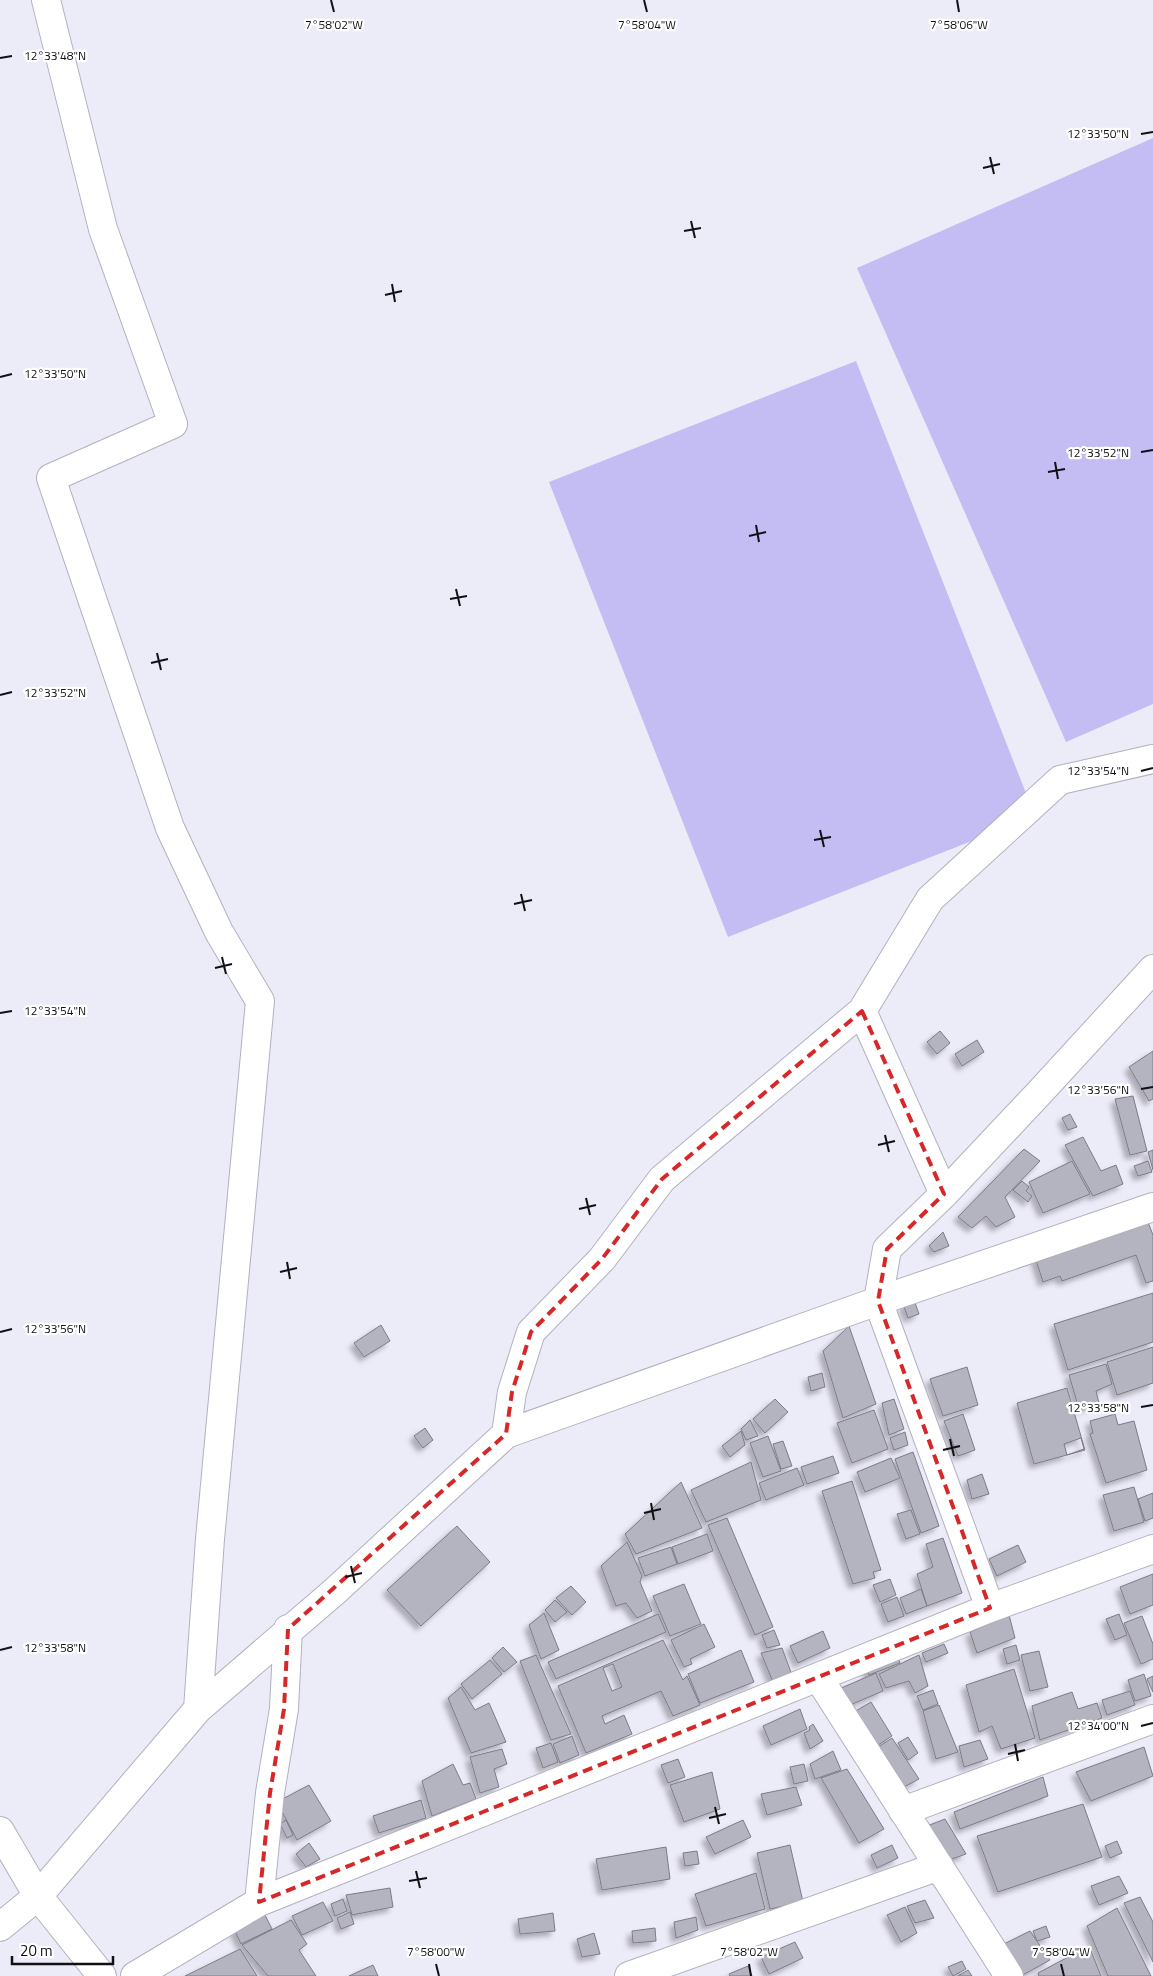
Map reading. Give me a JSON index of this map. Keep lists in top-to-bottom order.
{
  "scale_bar": "20 m",
  "coordinates": [
    "7°58'02\"W",
    "7°58'04\"W",
    "7°58'06\"W",
    "12°33'48\"N",
    "12°33'50\"N",
    "12°33'52\"N",
    "12°33'54\"N",
    "12°33'56\"N",
    "12°33'58\"N",
    "12°34'00\"N",
    "7°58'00\"W"
  ]
}
